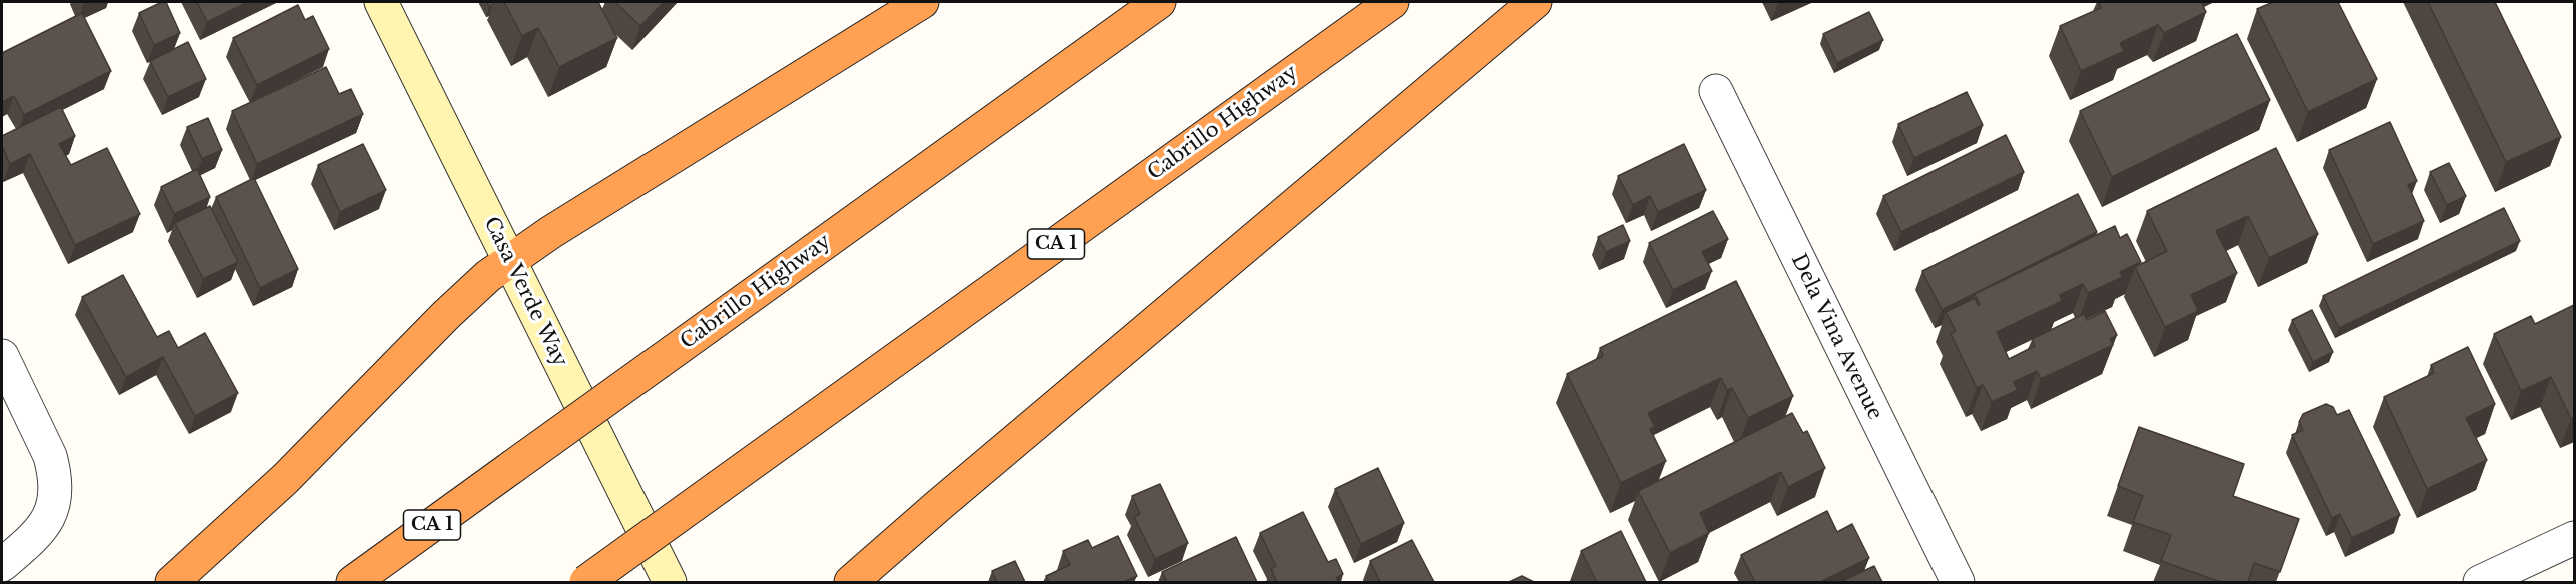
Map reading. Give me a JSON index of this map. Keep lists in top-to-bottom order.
{
  "streets": {
    "highway": ["Cabrillo Highway", "CA 1"],
    "main road": ["Casa Verde Way"],
    "street": ["Dela Vina Avenue"]
  }
}
